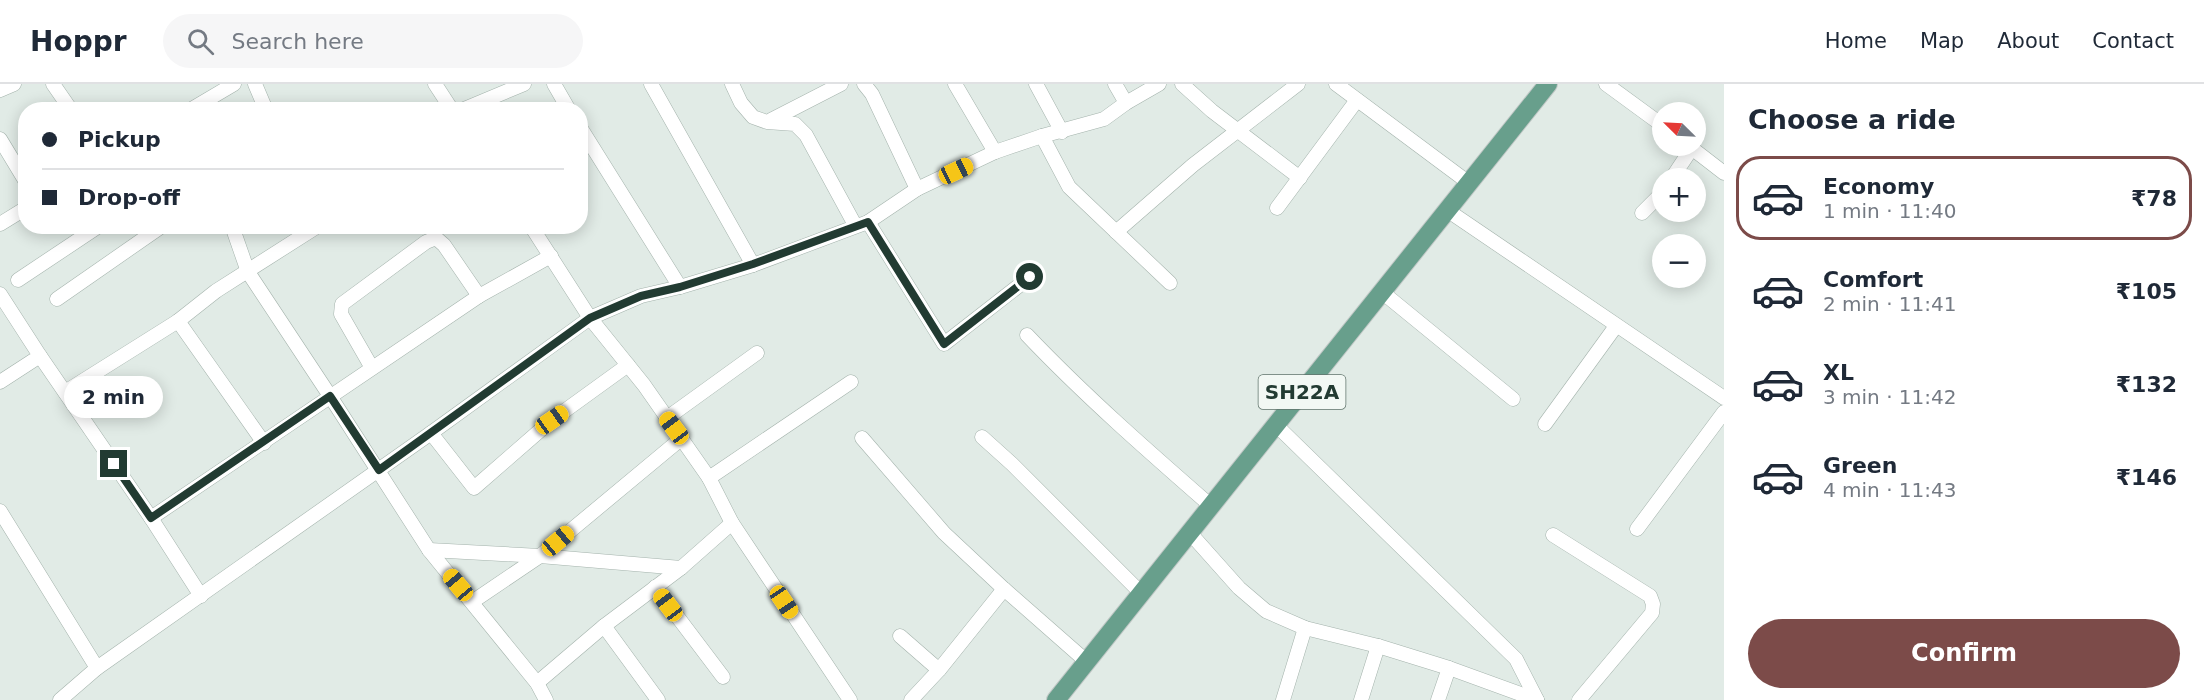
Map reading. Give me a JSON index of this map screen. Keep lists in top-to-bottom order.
{
  "streets": {
    "main road": ["SH22A"]
  },
  "north": "top left",
  "page": {
    "header": "Hoppr",
    "search": "Search here",
    "nav": [
      "Home",
      "Map",
      "About",
      "Contact"
    ],
    "heading": "Choose a ride",
    "map_buttons": ["+", "−"],
    "banner": ["Pickup", "Drop-off"],
    "list": [
      {
        "name": "Economy",
        "note": "1 min · 11:40",
        "value": "₹78"
      },
      {
        "name": "Comfort",
        "note": "2 min · 11:41",
        "value": "₹105"
      },
      {
        "name": "XL",
        "note": "3 min · 11:42",
        "value": "₹132"
      },
      {
        "name": "Green",
        "note": "4 min · 11:43",
        "value": "₹146"
      }
    ],
    "bubble": "2 min",
    "buttons": "Confirm"
  }
}
